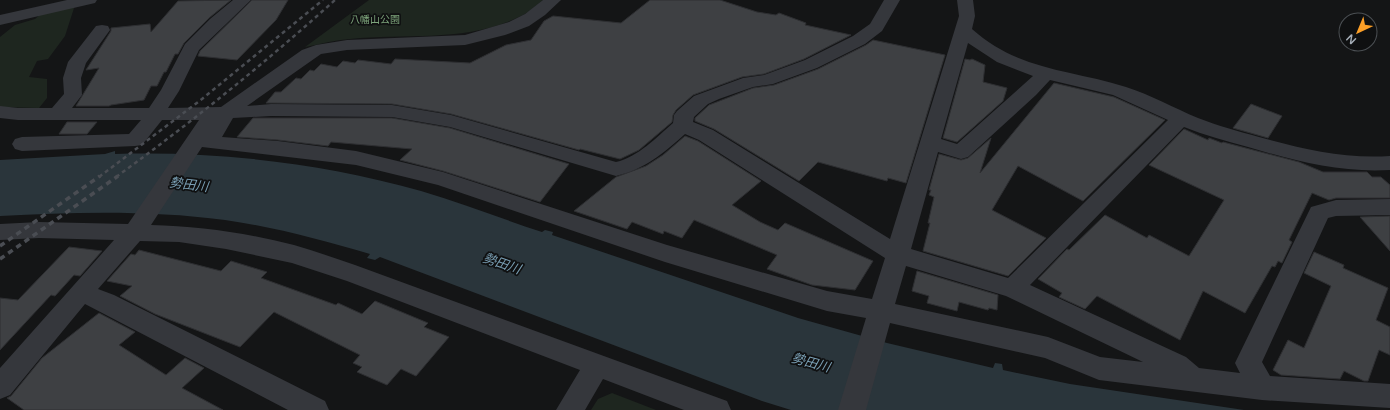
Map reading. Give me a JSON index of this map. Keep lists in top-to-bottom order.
{
  "water": ["勢田川"],
  "parks": ["八幡山公園"],
  "north": "bottom left"
}
